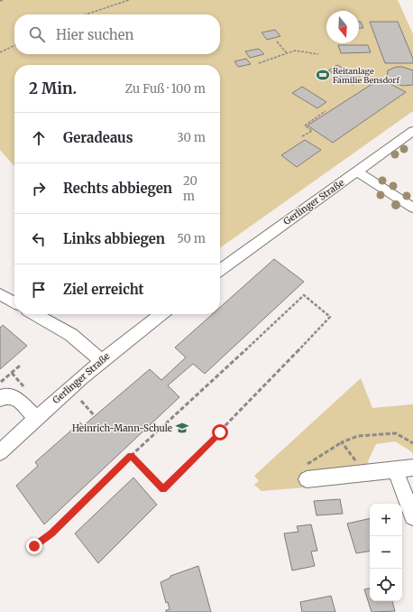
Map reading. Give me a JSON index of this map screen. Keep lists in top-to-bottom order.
{
  "streets": {
    "street": ["Gerlinger Straße"]
  },
  "places": {
    "sports": ["Reitanlage Familie Bensdorf"],
    "school or university": ["Heinrich-Mann-Schule"]
  },
  "north": "bottom",
  "page": {
    "search": "Hier suchen",
    "heading": ["2 Min.", "Zu Fuß · 100 m"],
    "list": [
      ["Geradeaus", "30 m"],
      ["Rechts abbiegen", "20 m"],
      ["Links abbiegen", "50 m"],
      "Ziel erreicht"
    ],
    "map_buttons": ["+", "−"]
  }
}
